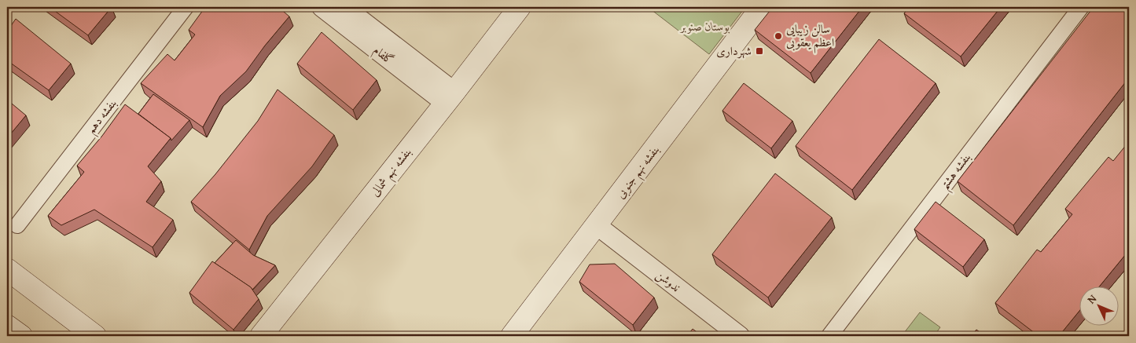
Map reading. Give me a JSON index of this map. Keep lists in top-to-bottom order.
{
  "streets": {
    "main road": ["بنفشه نهم شمالی", "بنفشه نهم جنوبی"],
    "street": [
      "گلفام",
      "بنفشه دهم",
      "بنفشه هشتم",
      "ندوشن"
    ]
  },
  "crossings": [
    ["گلفام", "بنفشه نهم شمالی"],
    ["بنفشه نهم جنوبی", "ندوشن"]
  ],
  "parks": ["بوستان صنوبر"],
  "places": {
    "other": ["سالن زیبایی اعظم یعقوبی"],
    "transit": ["شهرداری"]
  },
  "north": "top left"
}
